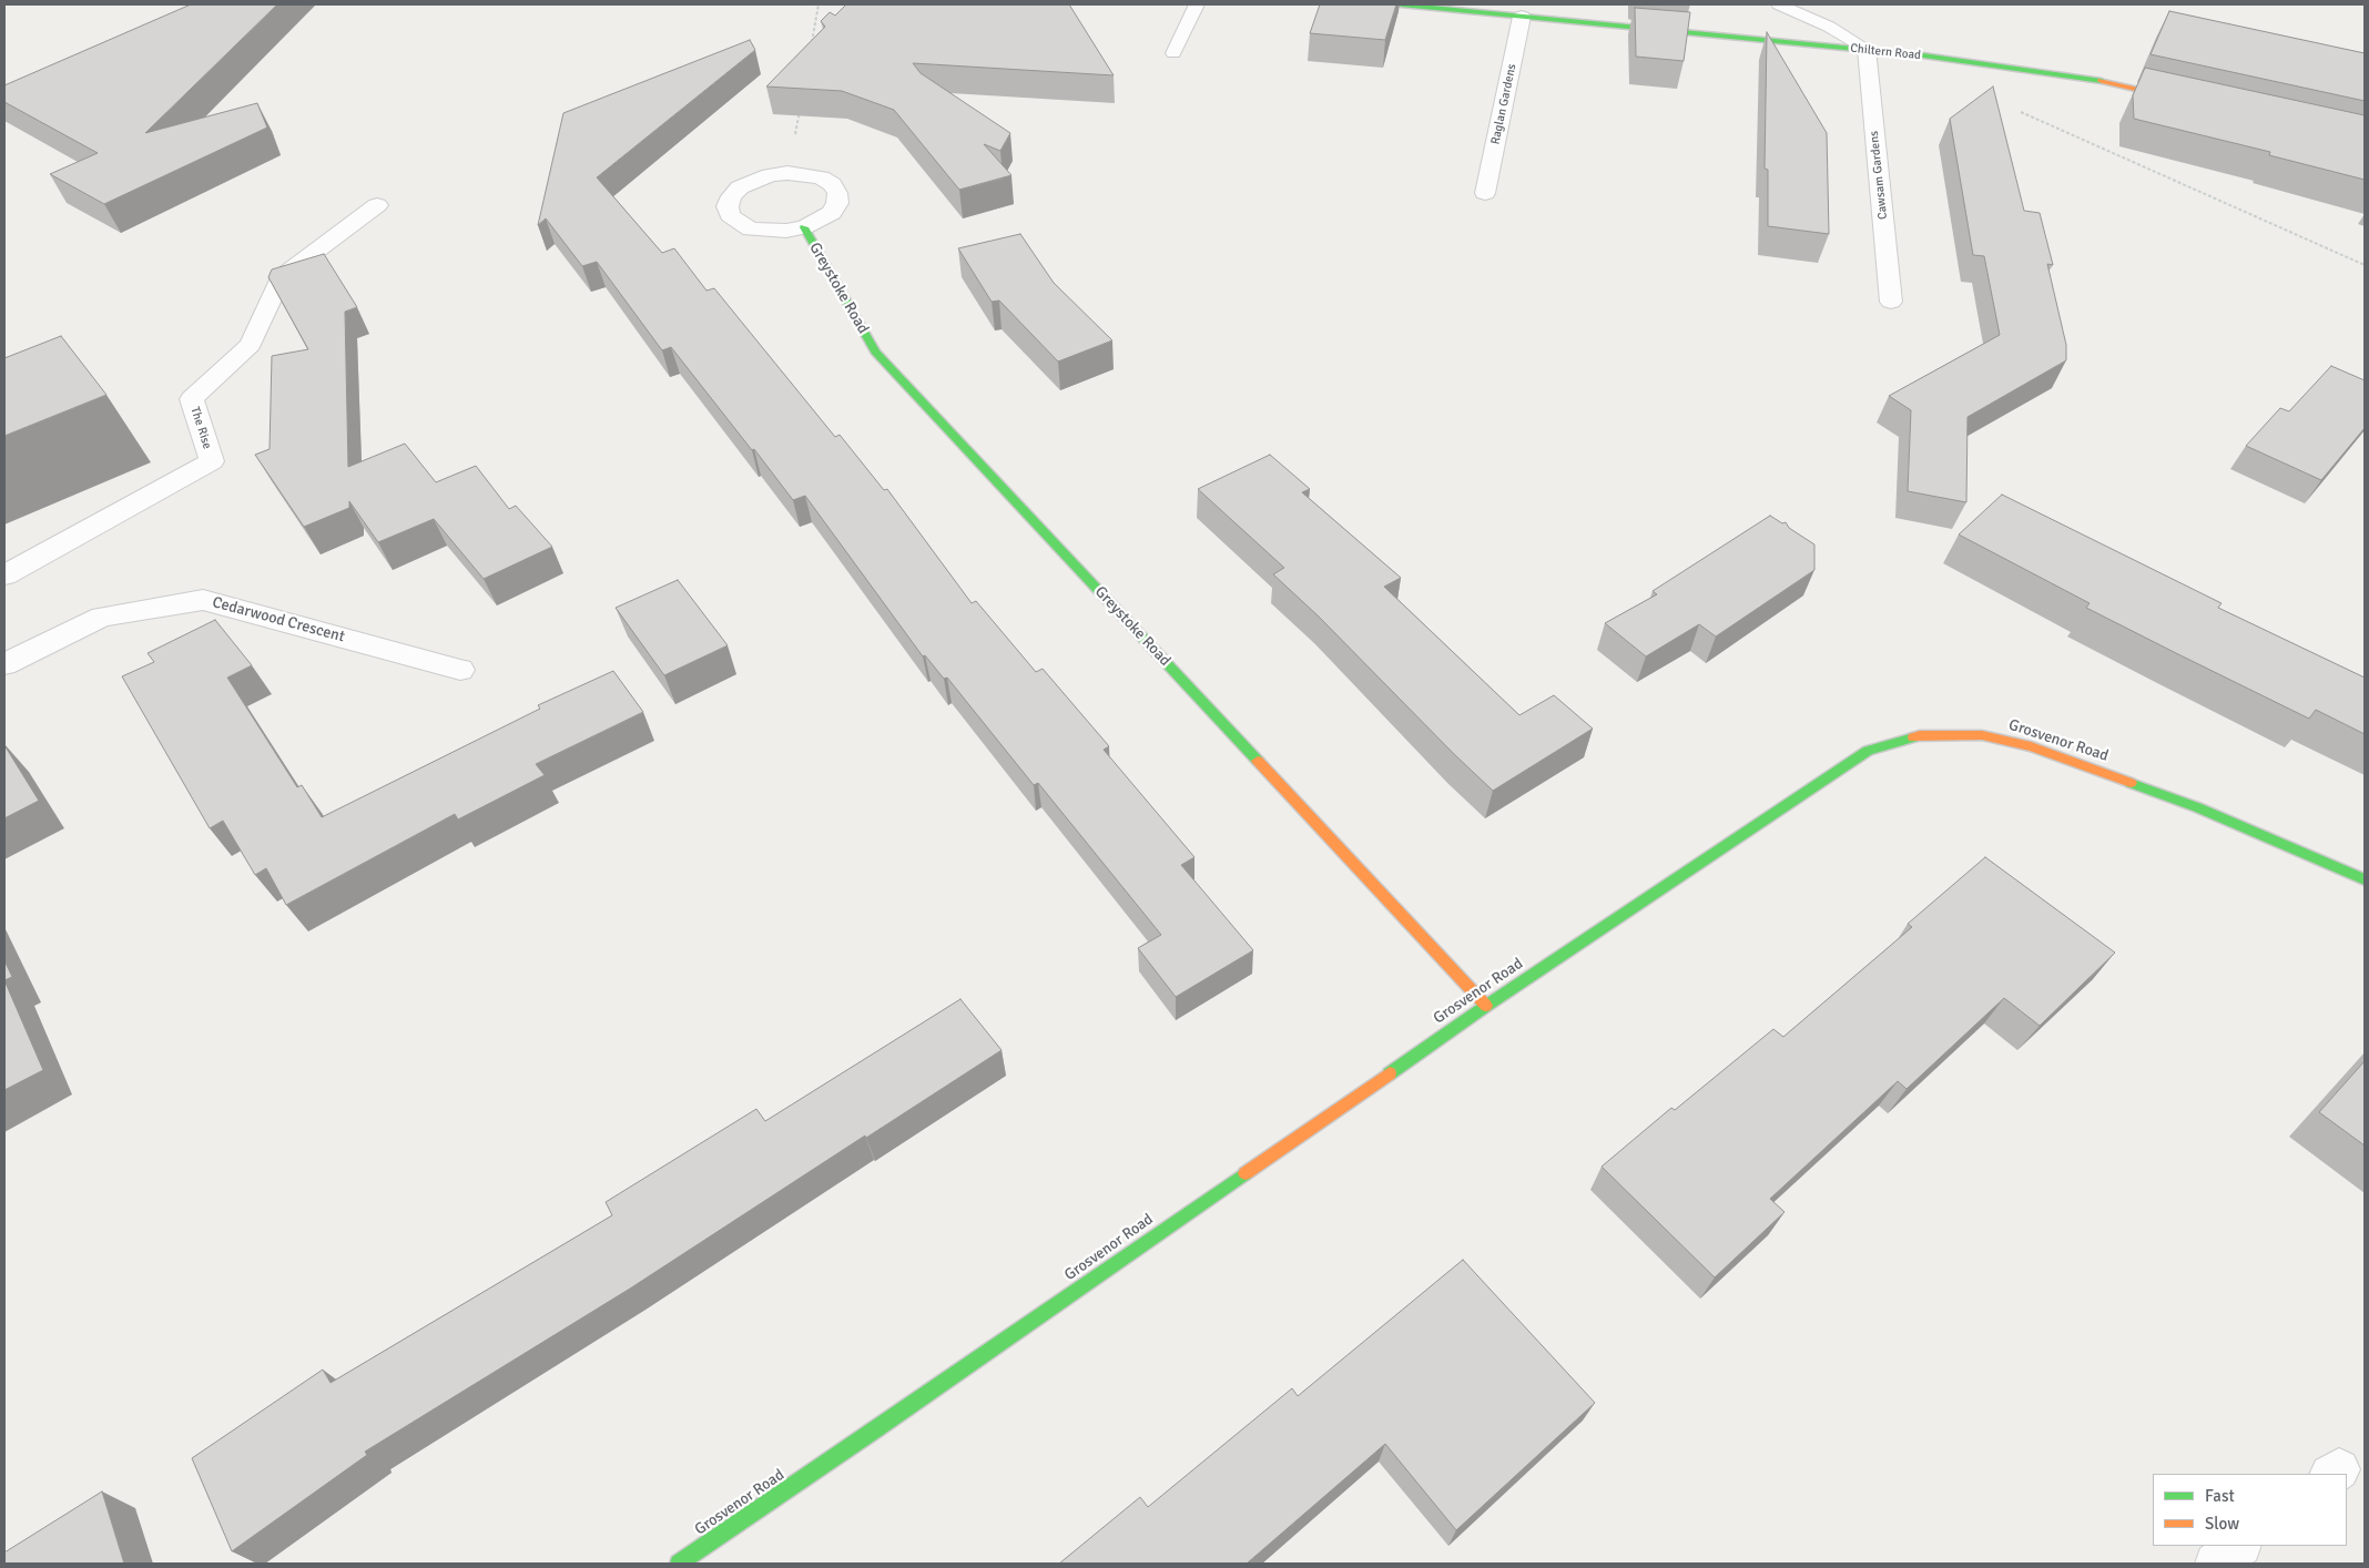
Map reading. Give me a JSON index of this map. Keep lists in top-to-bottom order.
{
  "streets": {
    "street": [
      "Chiltern Road",
      "Raglan Gardens",
      "Cawsam Gardens",
      "Greystoke Road",
      "The Rise",
      "Cedarwood Crescent",
      "Grosvenor Road"
    ]
  },
  "crossings": [
    ["Chiltern Road", "Raglan Gardens"],
    ["Chiltern Road", "Cawsam Gardens"],
    ["Greystoke Road", "Grosvenor Road"]
  ],
  "legend": ["Fast", "Slow"]
}
